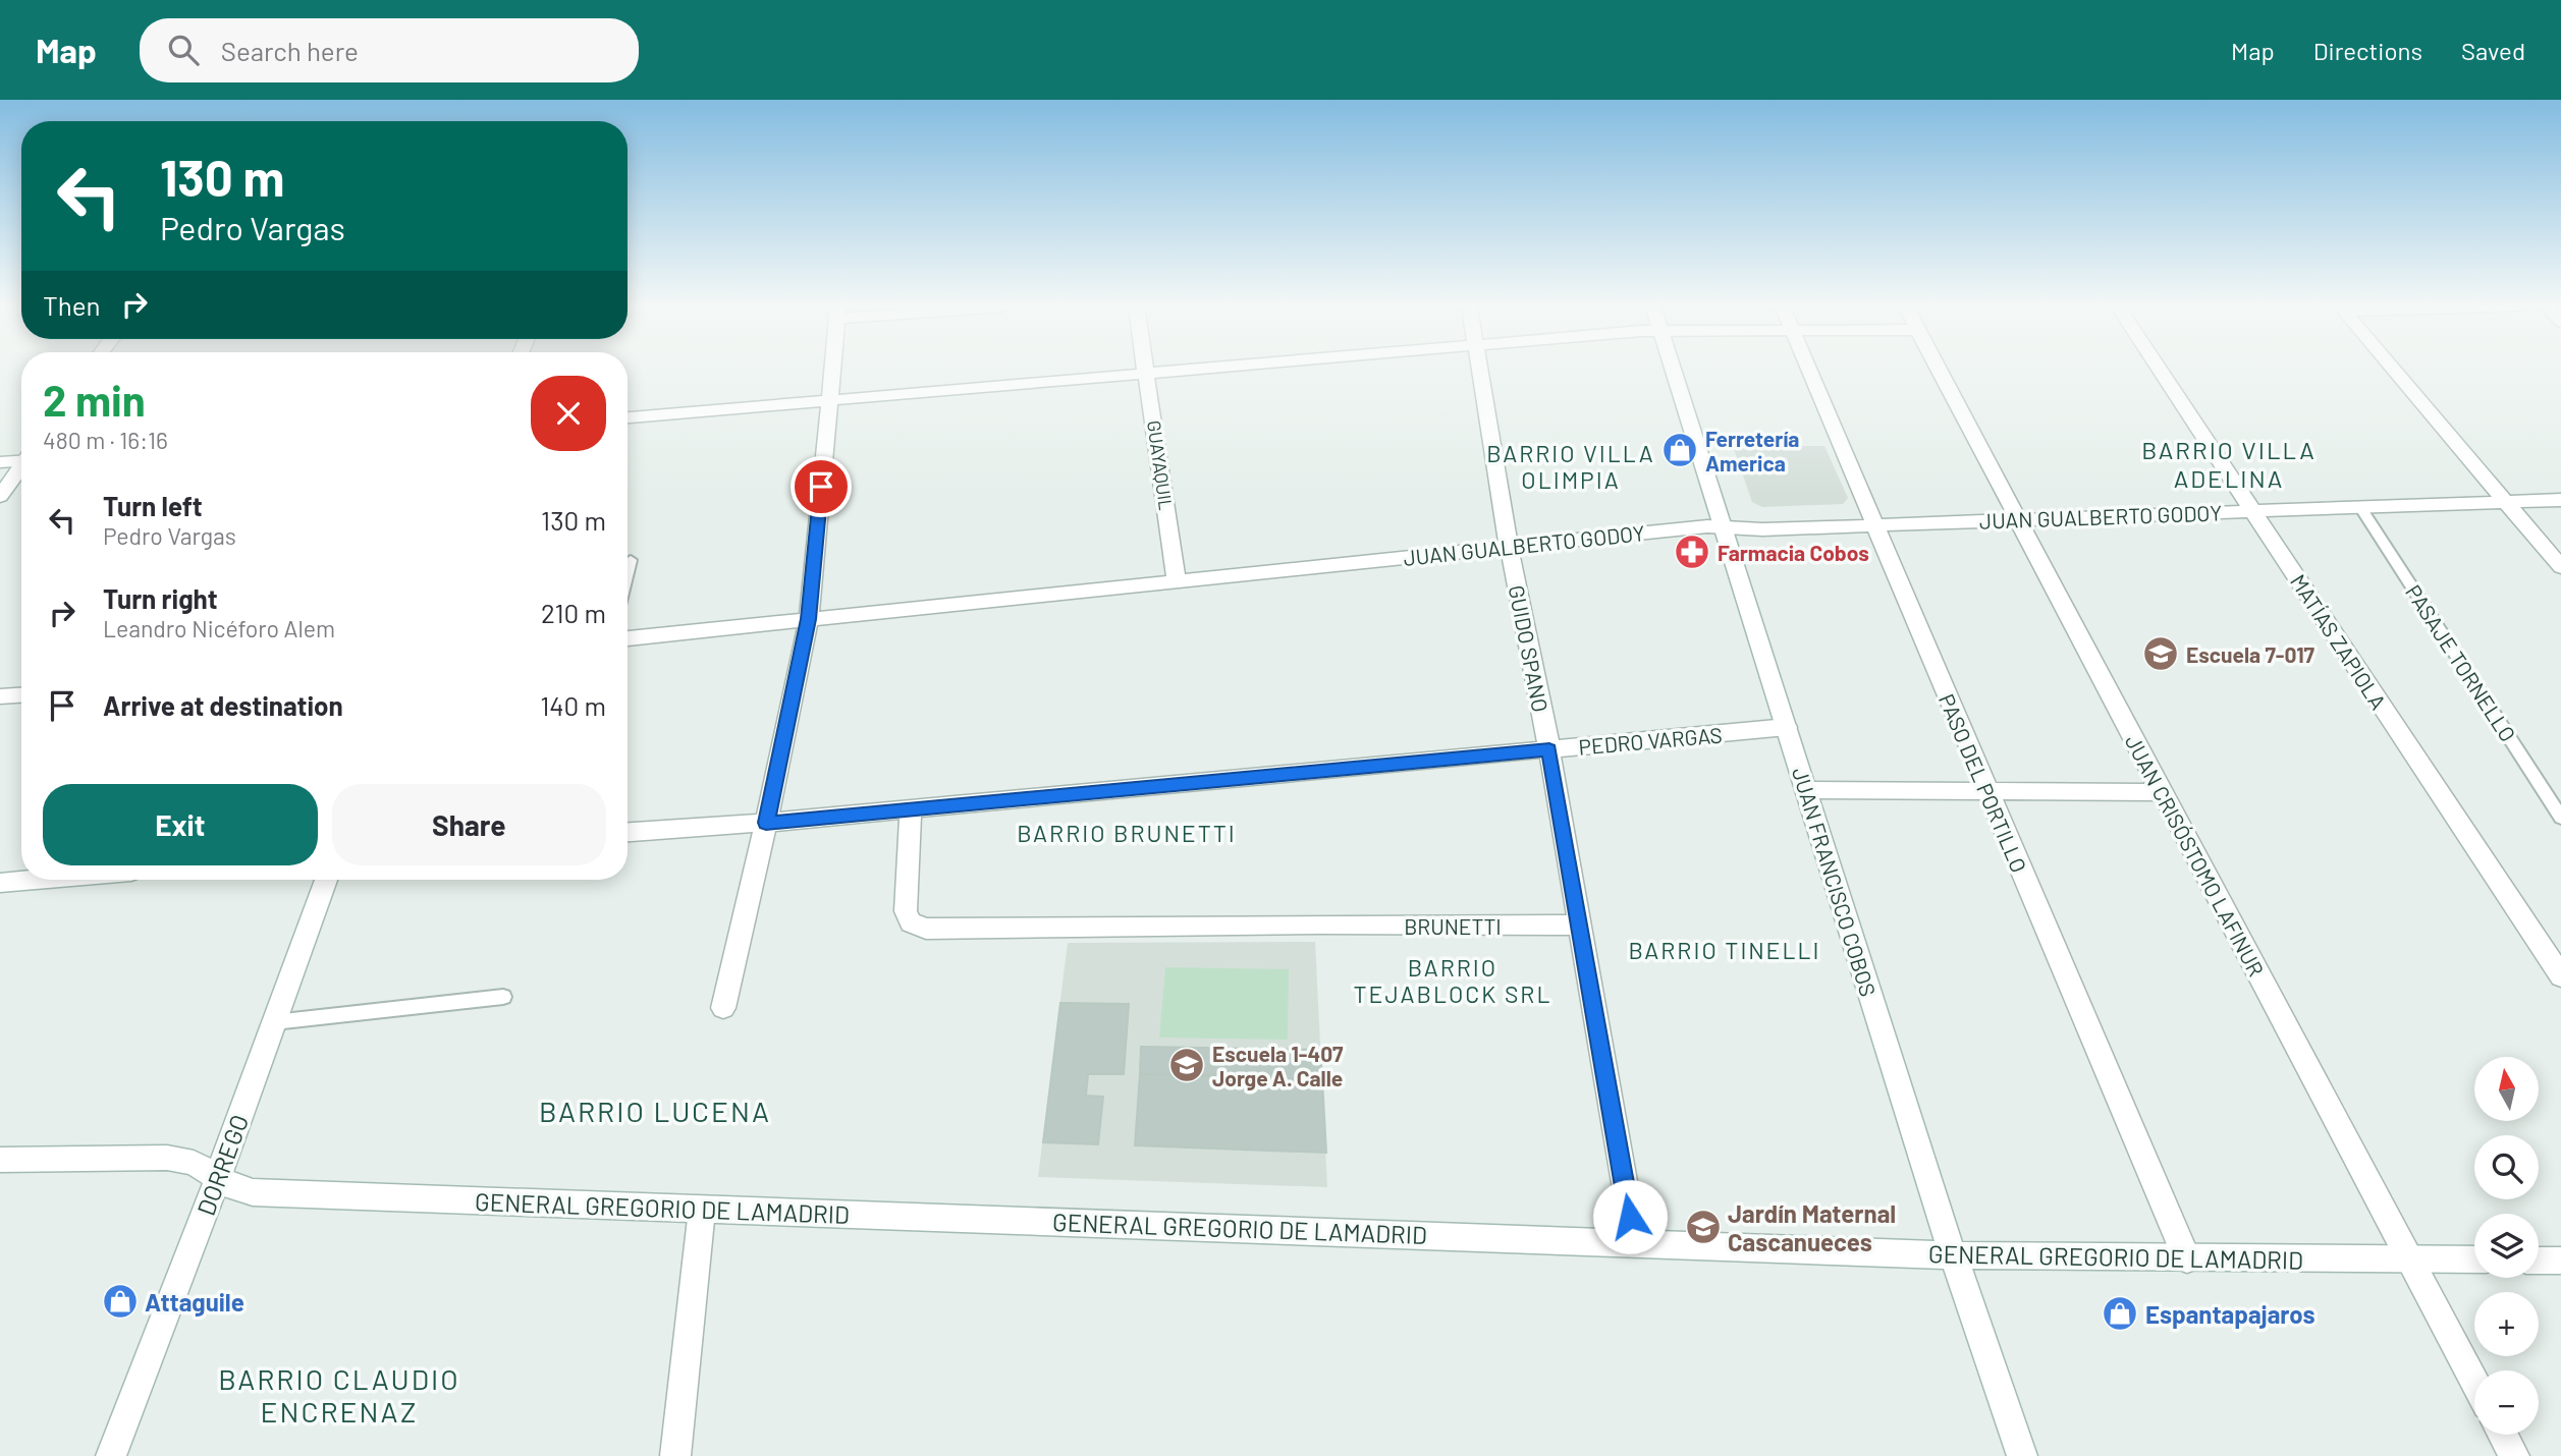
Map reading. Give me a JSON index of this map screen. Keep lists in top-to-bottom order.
{
  "streets": {
    "street": [
      "GUAYAQUIL",
      "JUAN GUALBERTO GODOY",
      "MATÍAS ZAPIOLA",
      "GUIDO SPANO",
      "PEDRO VARGAS",
      "PASO DEL PORTILLO",
      "JUAN CRISÓSTOMO LAFINUR",
      "JUAN FRANCISCO COBOS",
      "BRUNETTI",
      "DORREGO",
      "GENERAL GREGORIO DE LAMADRID"
    ],
    "lane": ["PASAJE TORNELLO"]
  },
  "crossings": [
    ["GUAYAQUIL", "JUAN GUALBERTO GODOY"],
    ["JUAN GUALBERTO GODOY", "MATÍAS ZAPIOLA"],
    ["JUAN GUALBERTO GODOY", "GUIDO SPANO"],
    ["JUAN GUALBERTO GODOY", "PASAJE TORNELLO"],
    ["JUAN GUALBERTO GODOY", "PASO DEL PORTILLO"],
    ["JUAN GUALBERTO GODOY", "JUAN CRISÓSTOMO LAFINUR"],
    ["JUAN GUALBERTO GODOY", "JUAN FRANCISCO COBOS"],
    ["GUIDO SPANO", "PEDRO VARGAS"],
    ["GUIDO SPANO", "BRUNETTI"],
    ["GUIDO SPANO", "GENERAL GREGORIO DE LAMADRID"],
    ["PEDRO VARGAS", "JUAN FRANCISCO COBOS"],
    ["PEDRO VARGAS", "BRUNETTI"],
    ["PASO DEL PORTILLO", "GENERAL GREGORIO DE LAMADRID"],
    ["JUAN CRISÓSTOMO LAFINUR", "GENERAL GREGORIO DE LAMADRID"],
    ["JUAN FRANCISCO COBOS", "GENERAL GREGORIO DE LAMADRID"],
    ["DORREGO", "GENERAL GREGORIO DE LAMADRID"]
  ],
  "districts": [
    "BARRIO VILLA ADELINA",
    "BARRIO VILLA OLIMPIA",
    "BARRIO BRUNETTI",
    "BARRIO TINELLI",
    "BARRIO TEJABLOCK SRL",
    "BARRIO LUCENA",
    "BARRIO CLAUDIO ENCRENAZ"
  ],
  "places": {
    "shop": ["Ferretería America", "Attaguile", "Espantapajaros"],
    "pharmacy": ["Farmacia Cobos"],
    "school or university": ["Escuela 7-017", "Escuela 1-407 Jorge A. Calle", "Jardín Maternal Cascanueces"]
  },
  "north": "top",
  "page": {
    "header": "Map",
    "search": "Search here",
    "nav": ["Map", "Directions", "Saved"],
    "turn": ["130 m", "Pedro Vargas"],
    "then": "Then",
    "heading": ["2 min", "480 m · 16:16"],
    "list": [
      {
        "name": "Turn left",
        "note": "Pedro Vargas",
        "value": "130 m"
      },
      {
        "name": "Turn right",
        "note": "Leandro Nicéforo Alem",
        "value": "210 m"
      },
      {
        "name": "Arrive at destination",
        "value": "140 m"
      }
    ],
    "buttons": ["Exit", "Share"],
    "map_buttons": ["+", "−"]
  }
}
